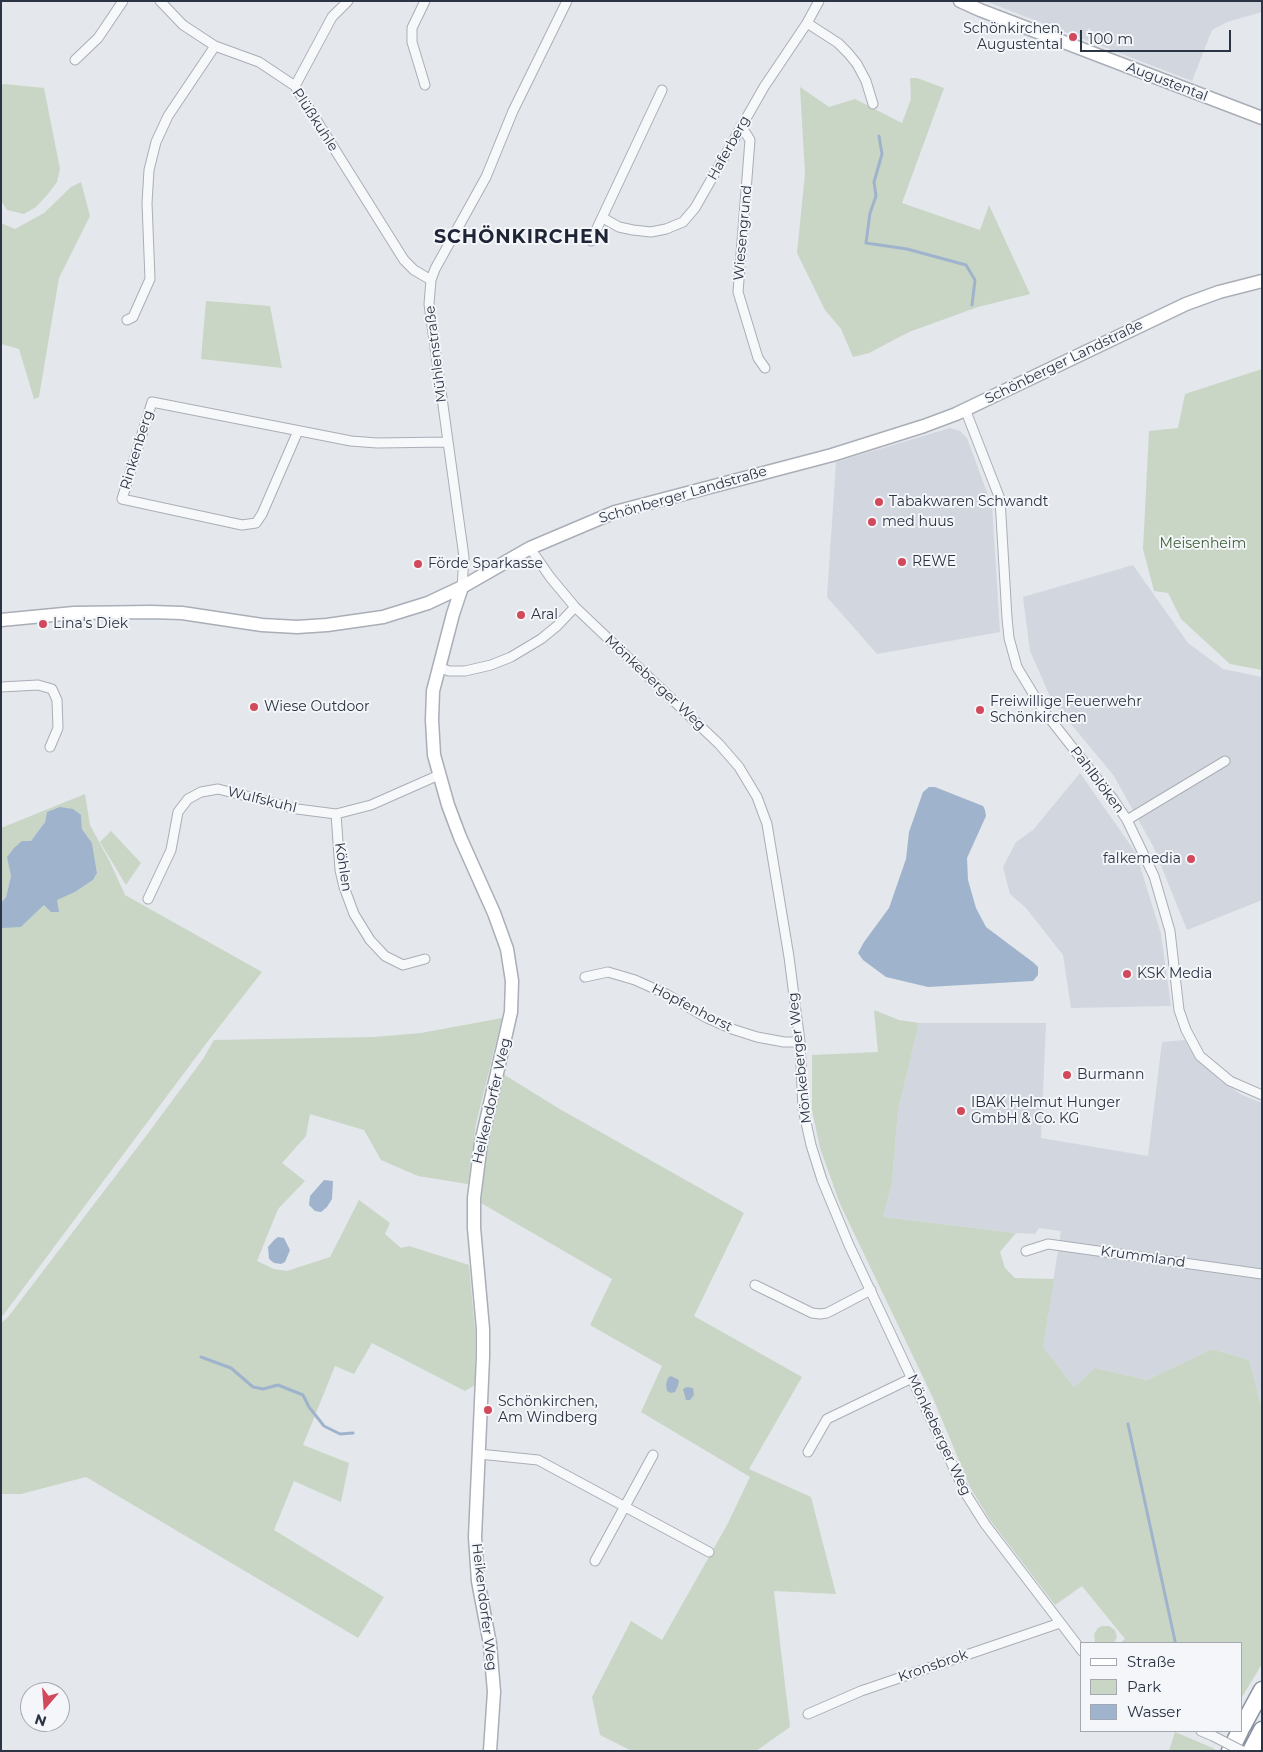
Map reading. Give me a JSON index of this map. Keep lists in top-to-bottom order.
{
  "streets": {
    "street": [
      "Augustental",
      "Plüßkuhle",
      "Haferberg",
      "Wiesengrund",
      "Mühlenstraße",
      "Schönberger Landstraße",
      "Rinkenberg",
      "Mönkeberger Weg",
      "Pahlblöken",
      "Wulfskuhl",
      "Köhlen",
      "Hopfenhorst",
      "Heikendorfer Weg",
      "Krummland",
      "Kronsbrok"
    ]
  },
  "crossings": [
    ["Plüßkuhle", "Mühlenstraße"],
    ["Haferberg", "Wiesengrund"],
    ["Mühlenstraße", "Schönberger Landstraße"],
    ["Mühlenstraße", "Rinkenberg"],
    ["Mühlenstraße", "Heikendorfer Weg"],
    ["Schönberger Landstraße", "Mönkeberger Weg"],
    ["Schönberger Landstraße", "Pahlblöken"],
    ["Schönberger Landstraße", "Heikendorfer Weg"],
    ["Mönkeberger Weg", "Hopfenhorst"],
    ["Mönkeberger Weg", "Kronsbrok"],
    ["Wulfskuhl", "Köhlen"],
    ["Wulfskuhl", "Heikendorfer Weg"]
  ],
  "districts": ["SCHÖNKIRCHEN"],
  "parks": ["Meisenheim"],
  "places": [
    "Schönkirchen, Augustental",
    "Tabakwaren Schwandt",
    "med huus",
    "REWE",
    "Förde Sparkasse",
    "Aral",
    "Lina's Diek",
    "Wiese Outdoor",
    "Freiwillige Feuerwehr Schönkirchen",
    "falkemedia",
    "KSK Media",
    "Burmann",
    "IBAK Helmut Hunger GmbH & Co. KG",
    "Schönkirchen, Am Windberg"
  ],
  "legend": ["Straße", "Park", "Wasser"],
  "scale_bar": "100 m",
  "north": "bottom"
}
